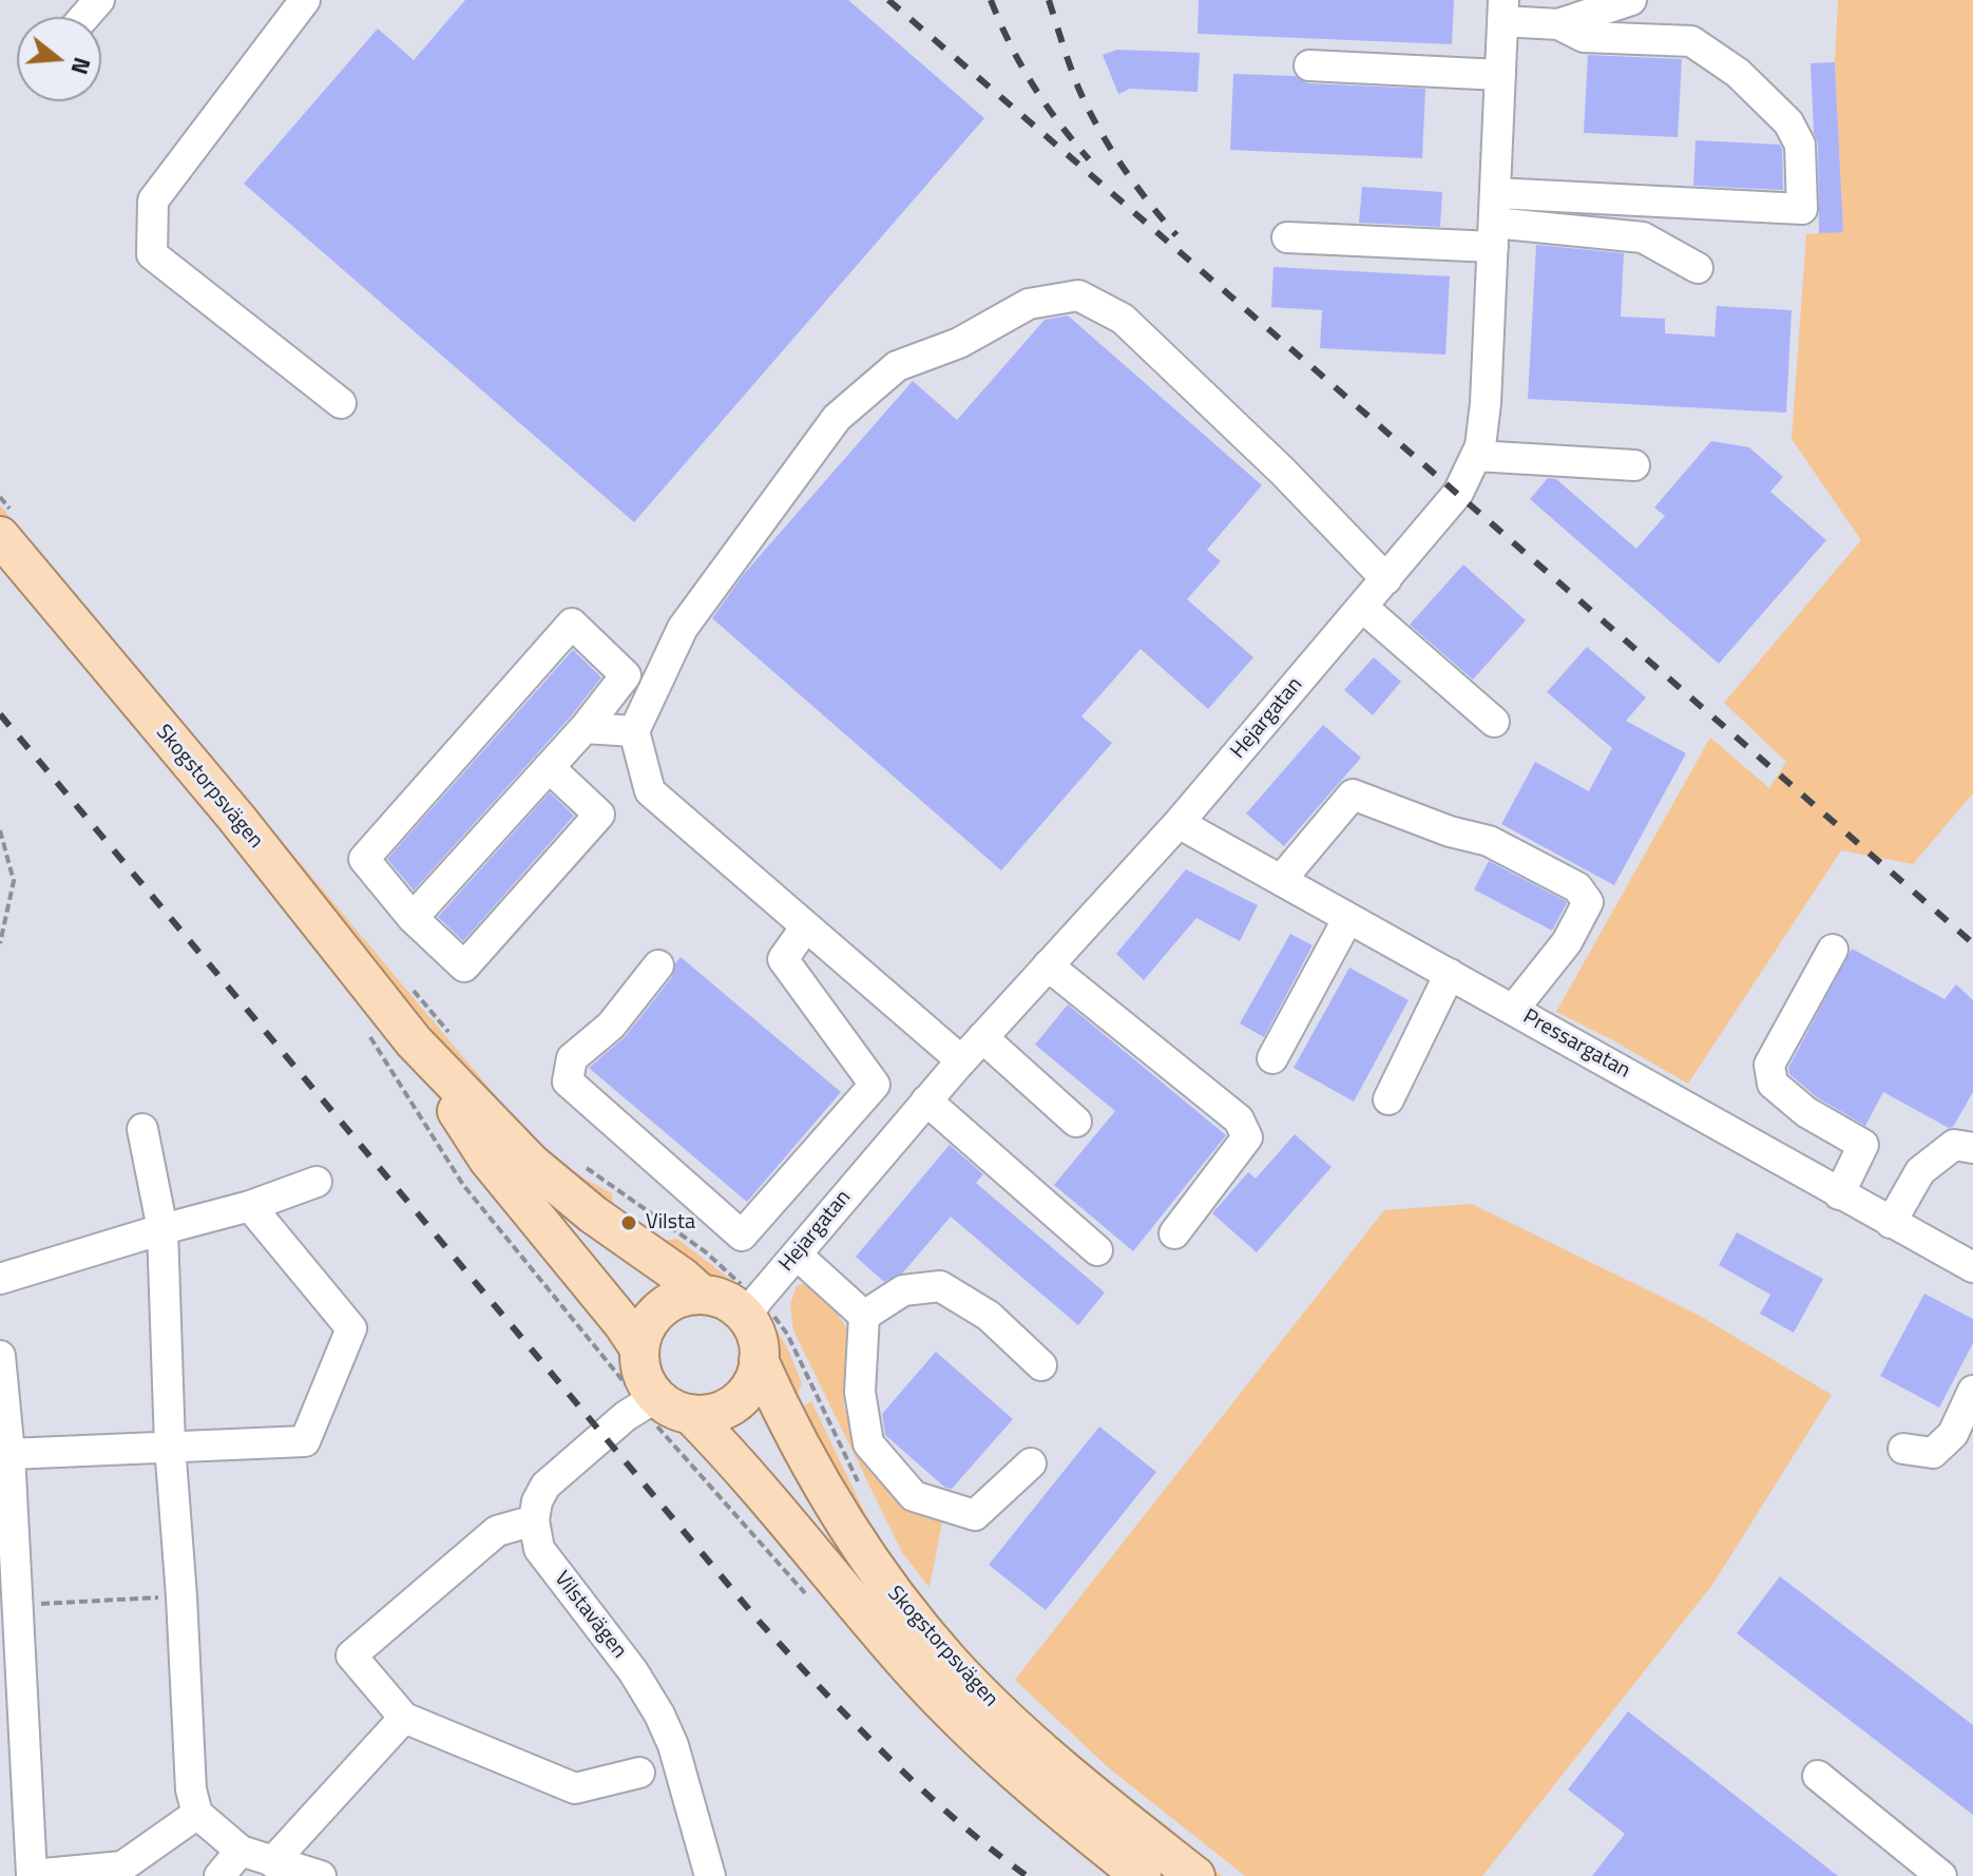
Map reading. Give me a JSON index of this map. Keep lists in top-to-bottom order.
{
  "streets": {
    "main road": ["Skogstorpsvägen"],
    "street": ["Hejargatan", "Pressargatan", "Vilstavägen"]
  },
  "crossings": [
    ["Hejargatan", "Skogstorpsvägen"],
    ["Hejargatan", "Pressargatan"]
  ],
  "places": ["Vilsta"],
  "north": "right"
}
